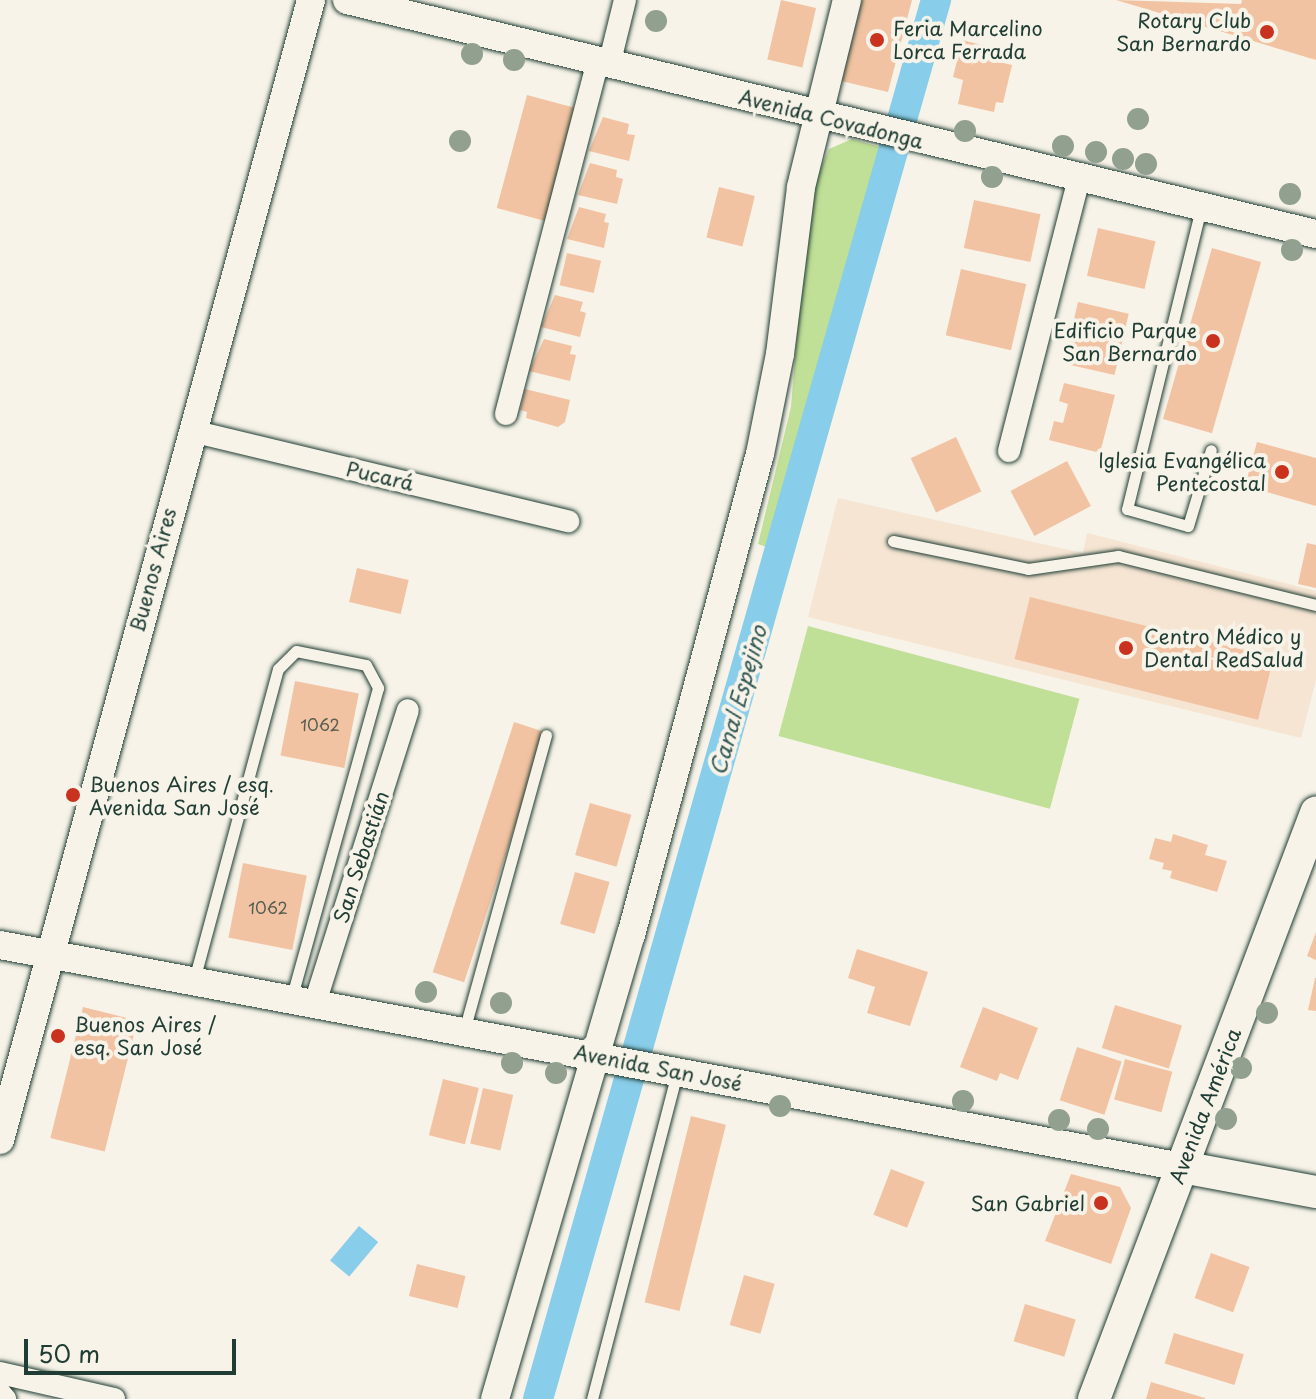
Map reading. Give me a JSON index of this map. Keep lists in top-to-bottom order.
{
  "streets": {
    "main road": ["Avenida San José", "Avenida América"],
    "street": [
      "Avenida Covadonga",
      "Pucará",
      "Buenos Aires",
      "San Sebastián"
    ]
  },
  "crossings": [
    ["Pucará", "Buenos Aires"],
    ["Buenos Aires", "Avenida San José"],
    ["San Sebastián", "Avenida San José"],
    ["Avenida San José", "Avenida América"]
  ],
  "water": ["Canal Espejino"],
  "places": [
    "Rotary Club San Bernardo",
    "Feria Marcelino Lorca Ferrada",
    "Edificio Parque San Bernardo",
    "Iglesia Evangélica Pentecostal",
    "Centro Médico y Dental RedSalud",
    "Buenos Aires / esq. Avenida San José",
    "Buenos Aires / esq. San José",
    "San Gabriel"
  ],
  "house_numbers": ["1062", "1062"],
  "scale_bar": "50 m"
}
